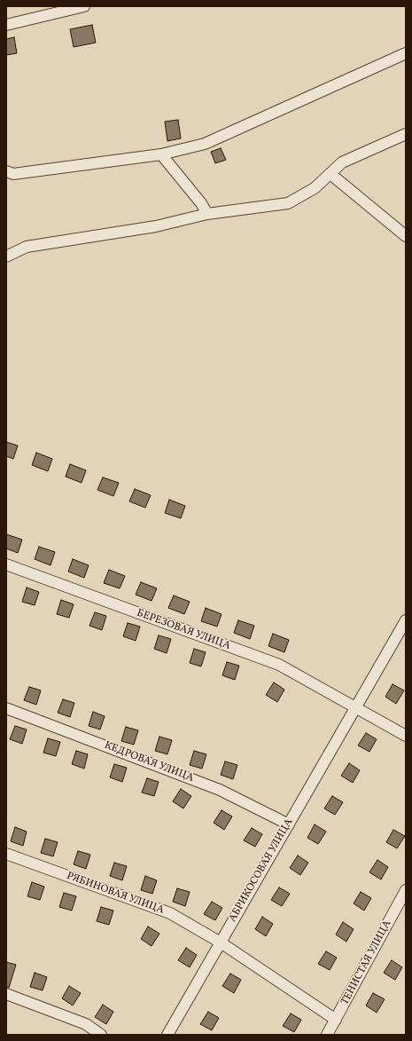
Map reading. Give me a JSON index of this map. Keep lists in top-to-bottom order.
{
  "streets": {
    "street": [
      "БЕРЕЗОВАЯ УЛИЦА",
      "КЕДРОВАЯ УЛИЦА",
      "АБРИКОСОВАЯ УЛИЦА",
      "РЯБИНОВАЯ УЛИЦА",
      "ТЕНИСТАЯ УЛИЦА"
    ]
  },
  "crossings": [
    ["БЕРЕЗОВАЯ УЛИЦА", "АБРИКОСОВАЯ УЛИЦА"],
    ["КЕДРОВАЯ УЛИЦА", "АБРИКОСОВАЯ УЛИЦА"],
    ["АБРИКОСОВАЯ УЛИЦА", "РЯБИНОВАЯ УЛИЦА"],
    ["РЯБИНОВАЯ УЛИЦА", "ТЕНИСТАЯ УЛИЦА"]
  ]
}
